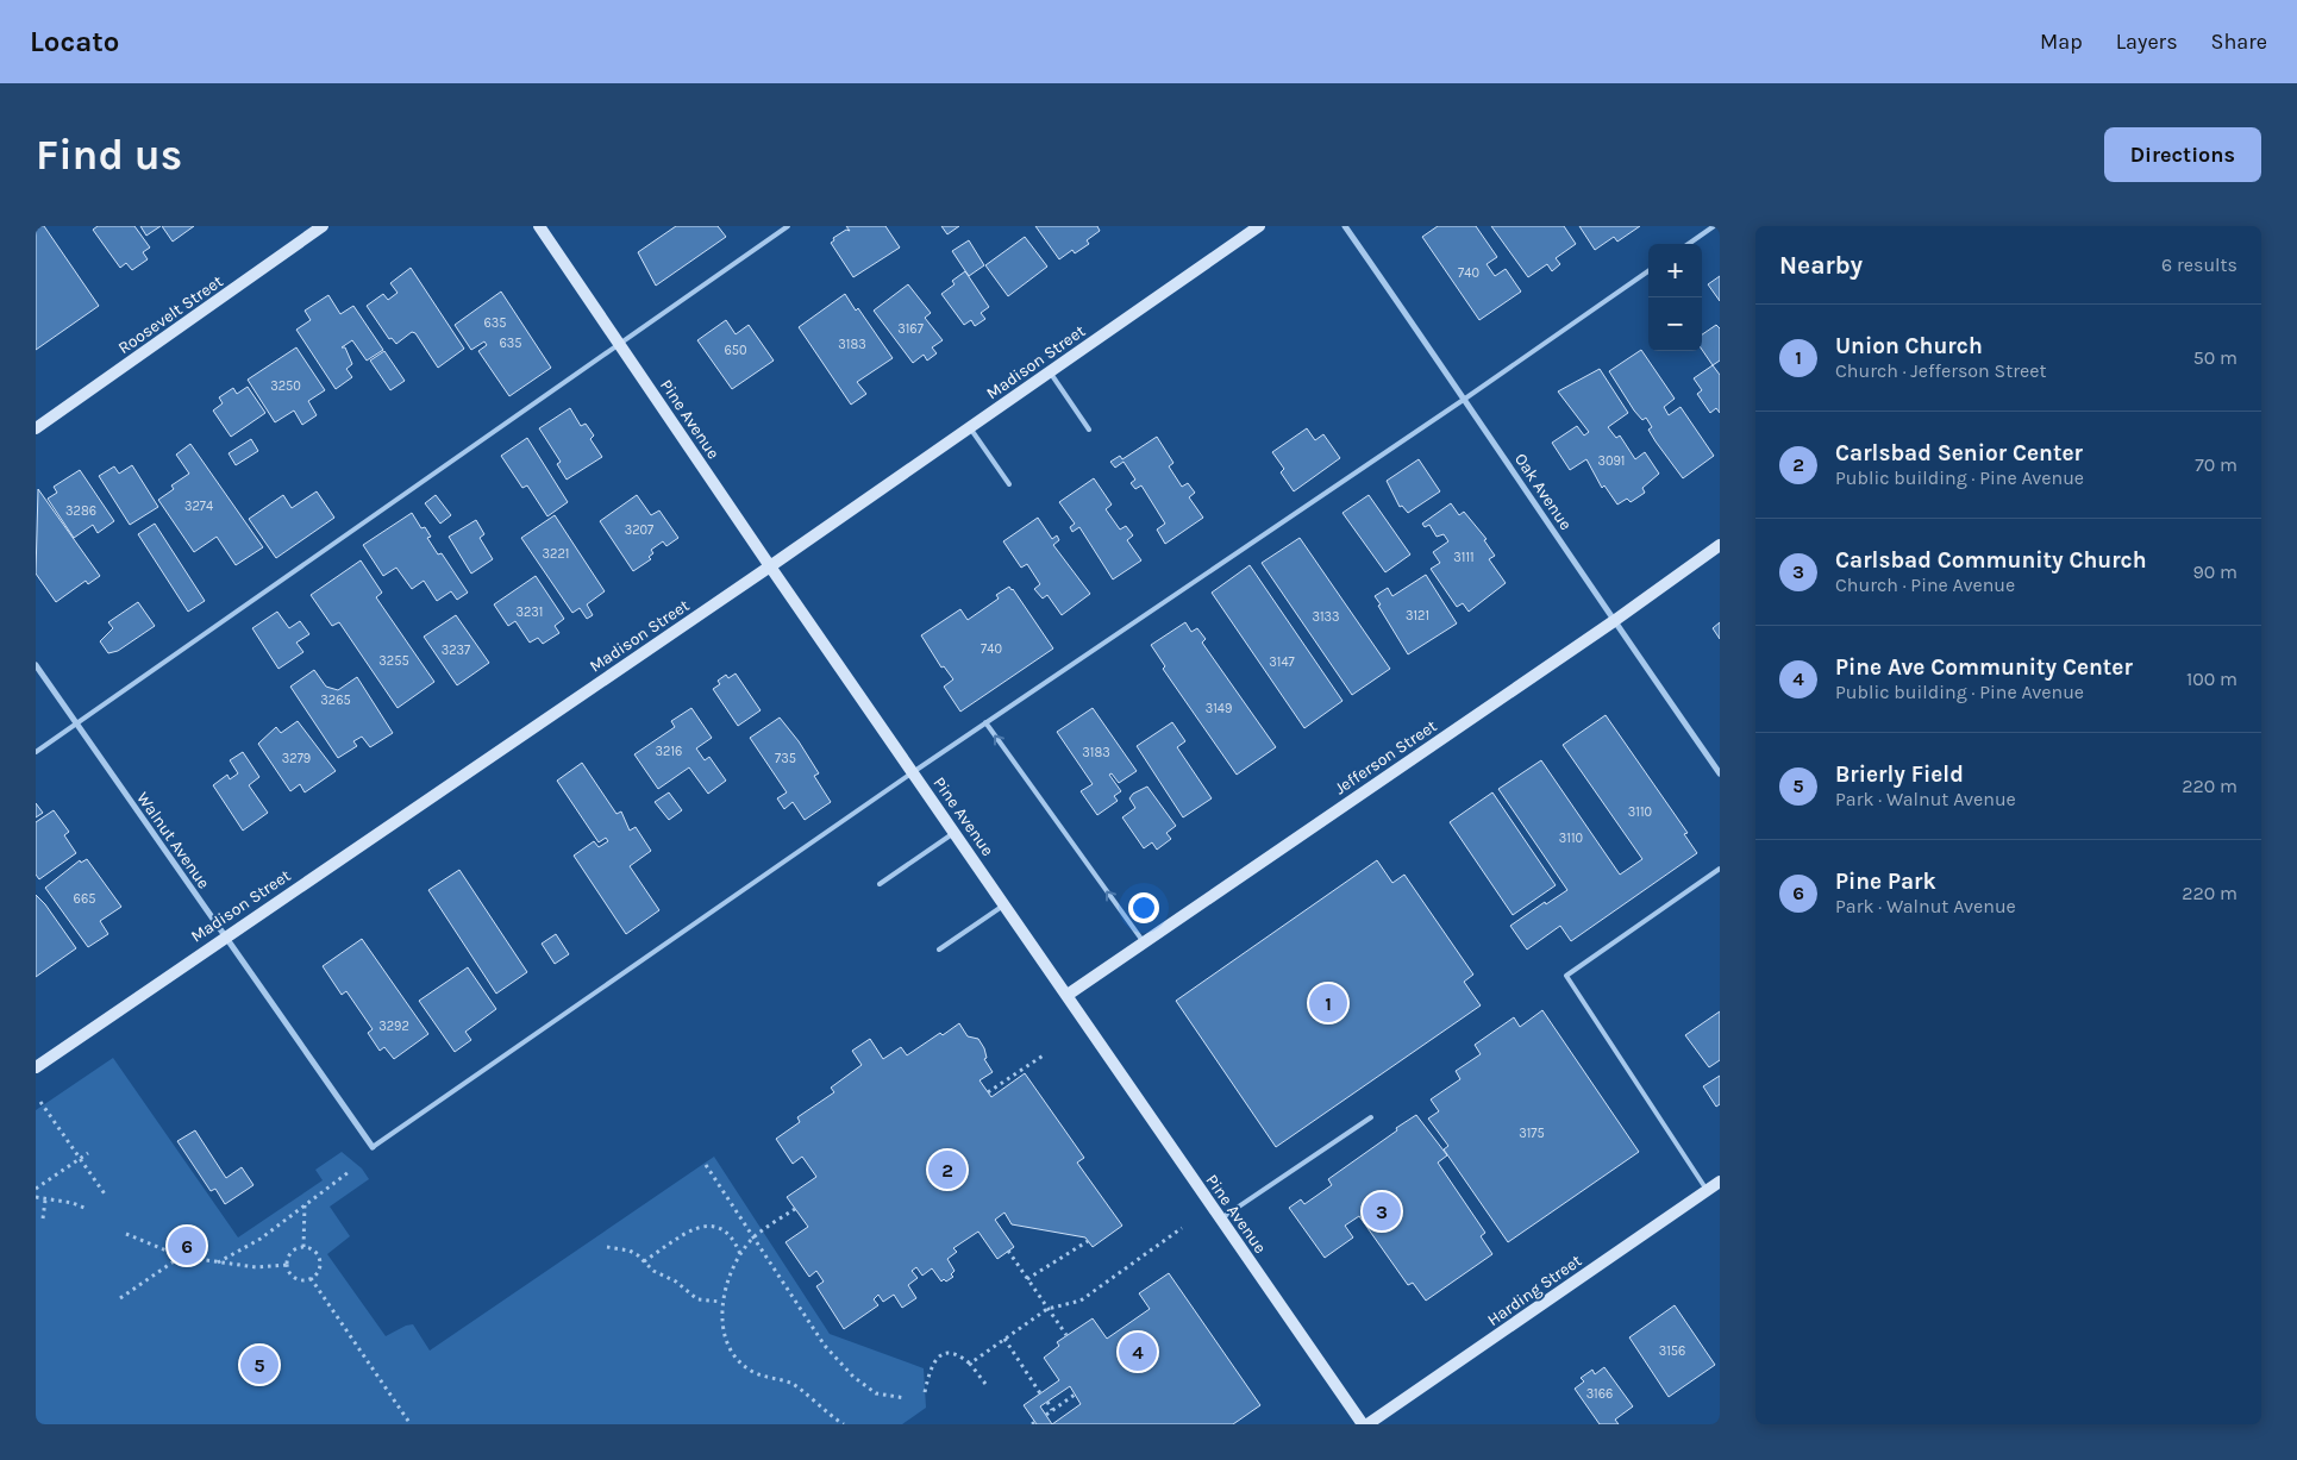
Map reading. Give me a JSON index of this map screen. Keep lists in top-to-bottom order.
{
  "streets": {
    "street": [
      "Roosevelt Street",
      "Madison Street",
      "Pine Avenue",
      "Oak Avenue",
      "Jefferson Street",
      "Walnut Avenue",
      "Harding Street"
    ]
  },
  "crossings": [
    ["Madison Street", "Pine Avenue"],
    ["Madison Street", "Walnut Avenue"],
    ["Pine Avenue", "Jefferson Street"],
    ["Oak Avenue", "Jefferson Street"]
  ],
  "house_numbers": [
    "740",
    "635",
    "3167",
    "635",
    "3183",
    "650",
    "3250",
    "3091",
    "3274",
    "3286",
    "3207",
    "3221",
    "3111",
    "3231",
    "3121",
    "3133",
    "740",
    "3237",
    "3255",
    "3147",
    "3265",
    "3149",
    "3216",
    "3183",
    "3279",
    "735",
    "3110",
    "3110",
    "665",
    "3292",
    "3175",
    "3156",
    "3166"
  ],
  "page": {
    "header": "Locato",
    "nav": ["Map", "Layers", "Share"],
    "buttons": "Directions",
    "title": "Find us",
    "heading": ["Nearby", "6 results"],
    "map_buttons": ["+", "−"],
    "list": [
      {
        "mark": "1",
        "name": "Union Church",
        "note": "Church · Jefferson Street",
        "value": "50 m"
      },
      {
        "mark": "2",
        "name": "Carlsbad Senior Center",
        "note": "Public building · Pine Avenue",
        "value": "70 m"
      },
      {
        "mark": "3",
        "name": "Carlsbad Community Church",
        "note": "Church · Pine Avenue",
        "value": "90 m"
      },
      {
        "mark": "4",
        "name": "Pine Ave Community Center",
        "note": "Public building · Pine Avenue",
        "value": "100 m"
      },
      {
        "mark": "5",
        "name": "Brierly Field",
        "note": "Park · Walnut Avenue",
        "value": "220 m"
      },
      {
        "mark": "6",
        "name": "Pine Park",
        "note": "Park · Walnut Avenue",
        "value": "220 m"
      }
    ],
    "pins": [
      "1",
      "2",
      "3",
      "6",
      "4",
      "5"
    ]
  }
}
